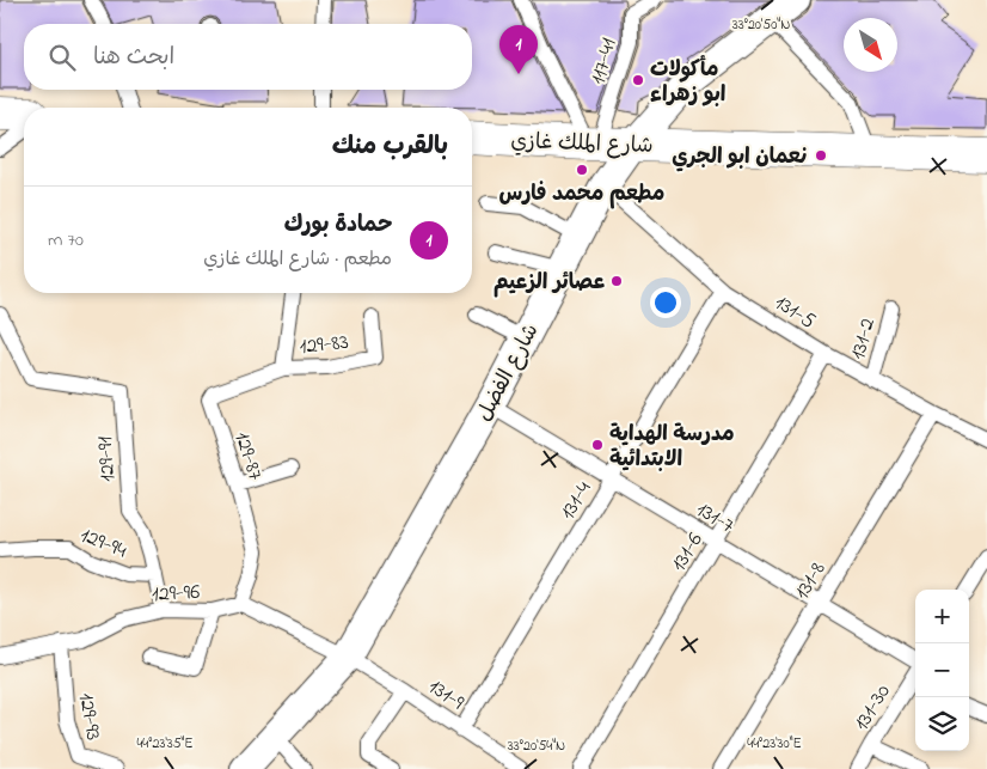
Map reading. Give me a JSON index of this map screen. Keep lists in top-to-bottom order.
{
  "streets": {
    "street": ["شارع الملك غازي", "شارع الفضل"],
    "lane": [
      "117-41",
      "131-5",
      "131-2",
      "129-83",
      "129-87",
      "129-91",
      "131-4",
      "131-7",
      "129-94",
      "131-6",
      "131-8",
      "129-96",
      "131-9",
      "131-30",
      "129-93"
    ]
  },
  "crossings": [
    ["117-41", "شارع الملك غازي"],
    ["شارع الملك غازي", "شارع الفضل"],
    ["131-5", "131-2"],
    ["131-5", "شارع الفضل"],
    ["131-5", "131-4"],
    ["131-5", "131-6"],
    ["131-5", "131-8"],
    ["129-83", "129-87"],
    ["شارع الفضل", "131-7"],
    ["شارع الفضل", "131-9"],
    ["129-87", "129-96"],
    ["129-91", "129-94"],
    ["129-91", "129-96"],
    ["131-4", "131-7"],
    ["131-4", "131-9"],
    ["131-7", "131-6"],
    ["131-7", "131-8"],
    ["129-96", "129-93"]
  ],
  "places": [
    "مأكولات ابو زهراء",
    "نعمان ابو الجري",
    "مطعم محمد فارس",
    "عصائر الزعيم",
    "مدرسة الهداية الابتدائية"
  ],
  "north": "bottom right",
  "page": {
    "search": "ابحث هنا",
    "pins": "1",
    "heading": "بالقرب منك",
    "list": [
      {
        "mark": "1",
        "name": "حمادة بورك",
        "note": "مطعم · شارع الملك غازي",
        "value": "70 m"
      }
    ],
    "map_buttons": ["+", "−"]
  },
  "coordinates": [
    "33°20'50\"N",
    "44°23'35\"E",
    "44°23'30\"E",
    "33°20'54\"N"
  ]
}
